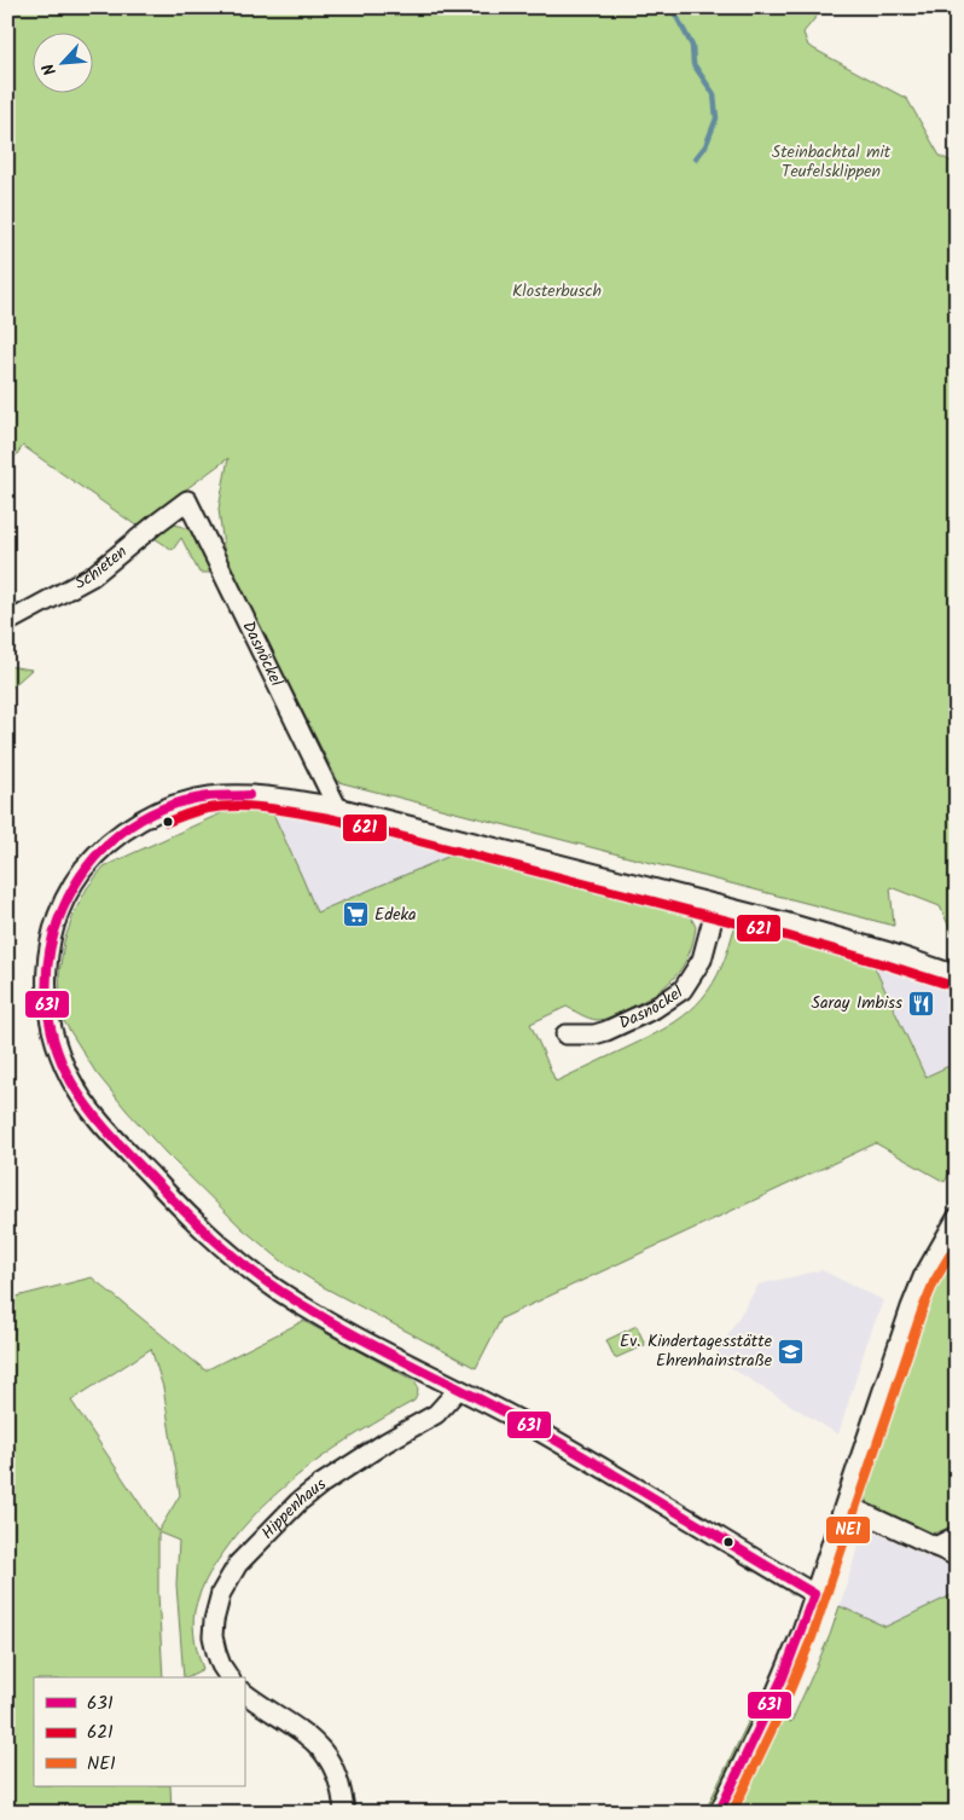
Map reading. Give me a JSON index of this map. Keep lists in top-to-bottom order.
{
  "streets": {
    "street": ["Schieten", "Dasnöckel", "Hippenhaus"]
  },
  "crossings": [
    ["Schieten", "Dasnöckel"]
  ],
  "parks": ["Steinbachtal mit Teufelsklippen", "Klosterbusch"],
  "places": {
    "supermarket": ["Edeka"],
    "restaurant": ["Saray Imbiss"],
    "school or university": ["Ev. Kindertagesstätte Ehrenhainstraße"]
  },
  "lines": ["transit line 631", "transit line 621", "transit line NE1"],
  "legend": ["631", "621", "NE1"],
  "north": "bottom left"
}
